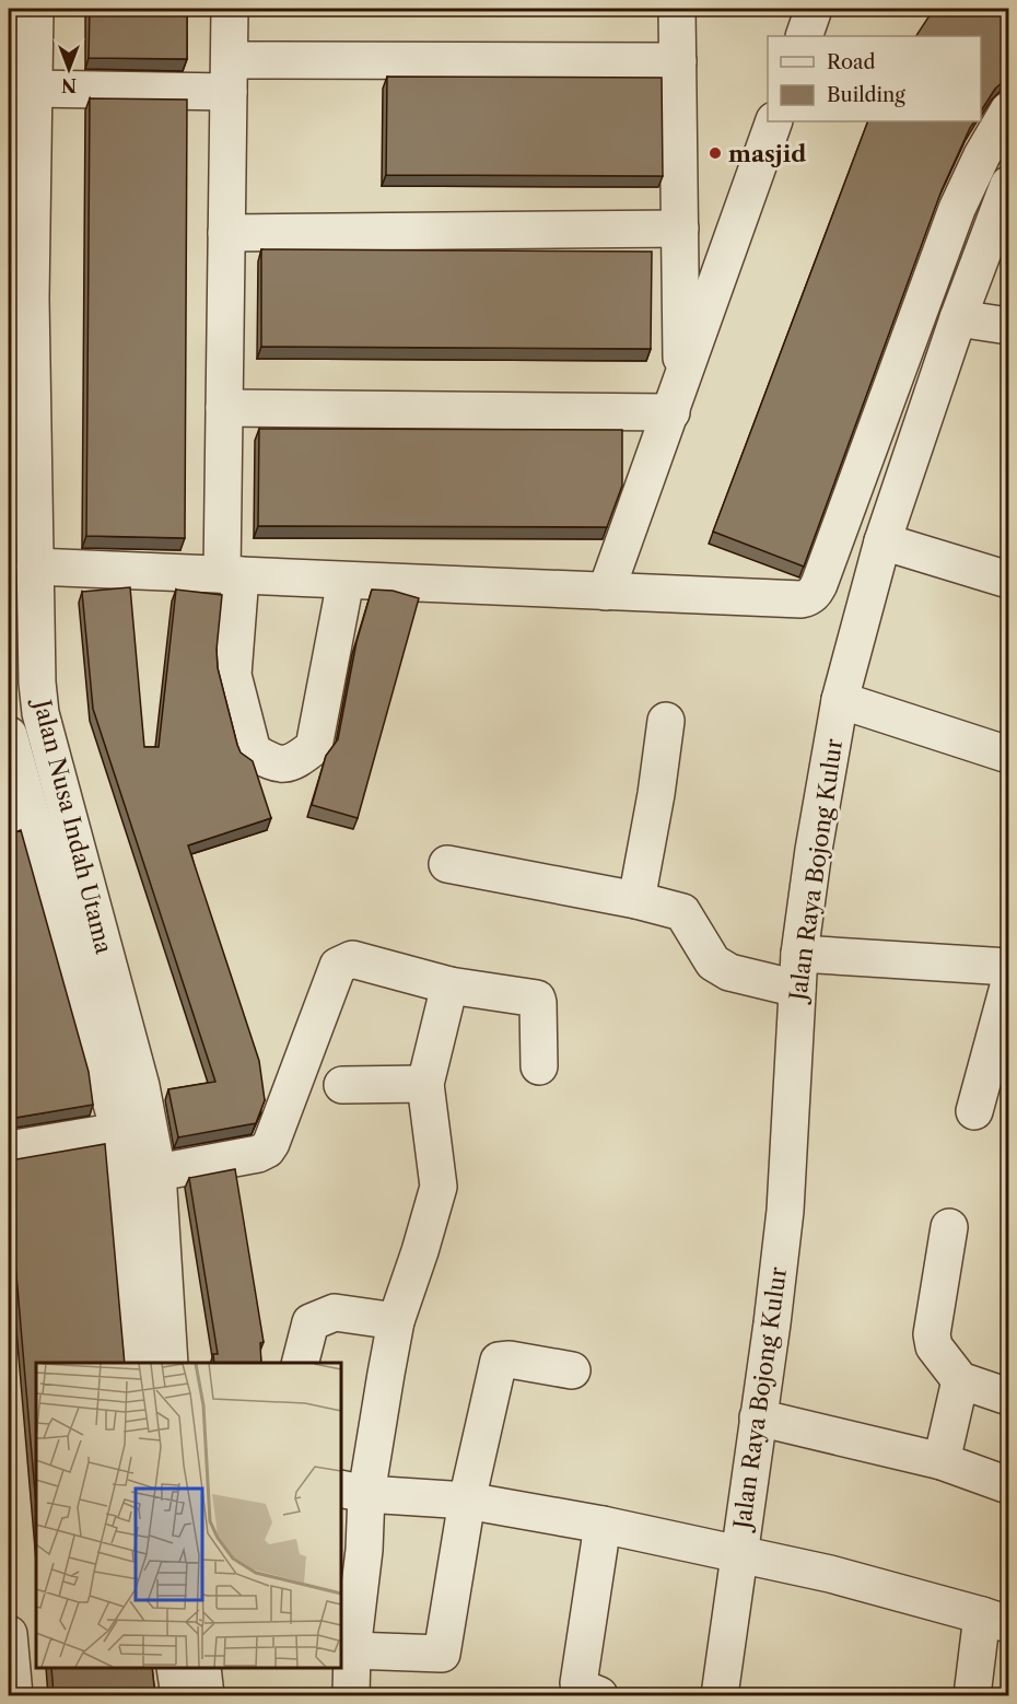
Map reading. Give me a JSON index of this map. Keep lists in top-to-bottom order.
{
  "streets": {
    "street": ["Jalan Nusa Indah Utama", "Jalan Raya Bojong Kulur"]
  },
  "places": ["masjid"],
  "legend": ["Road", "Building"],
  "north": "bottom"
}
